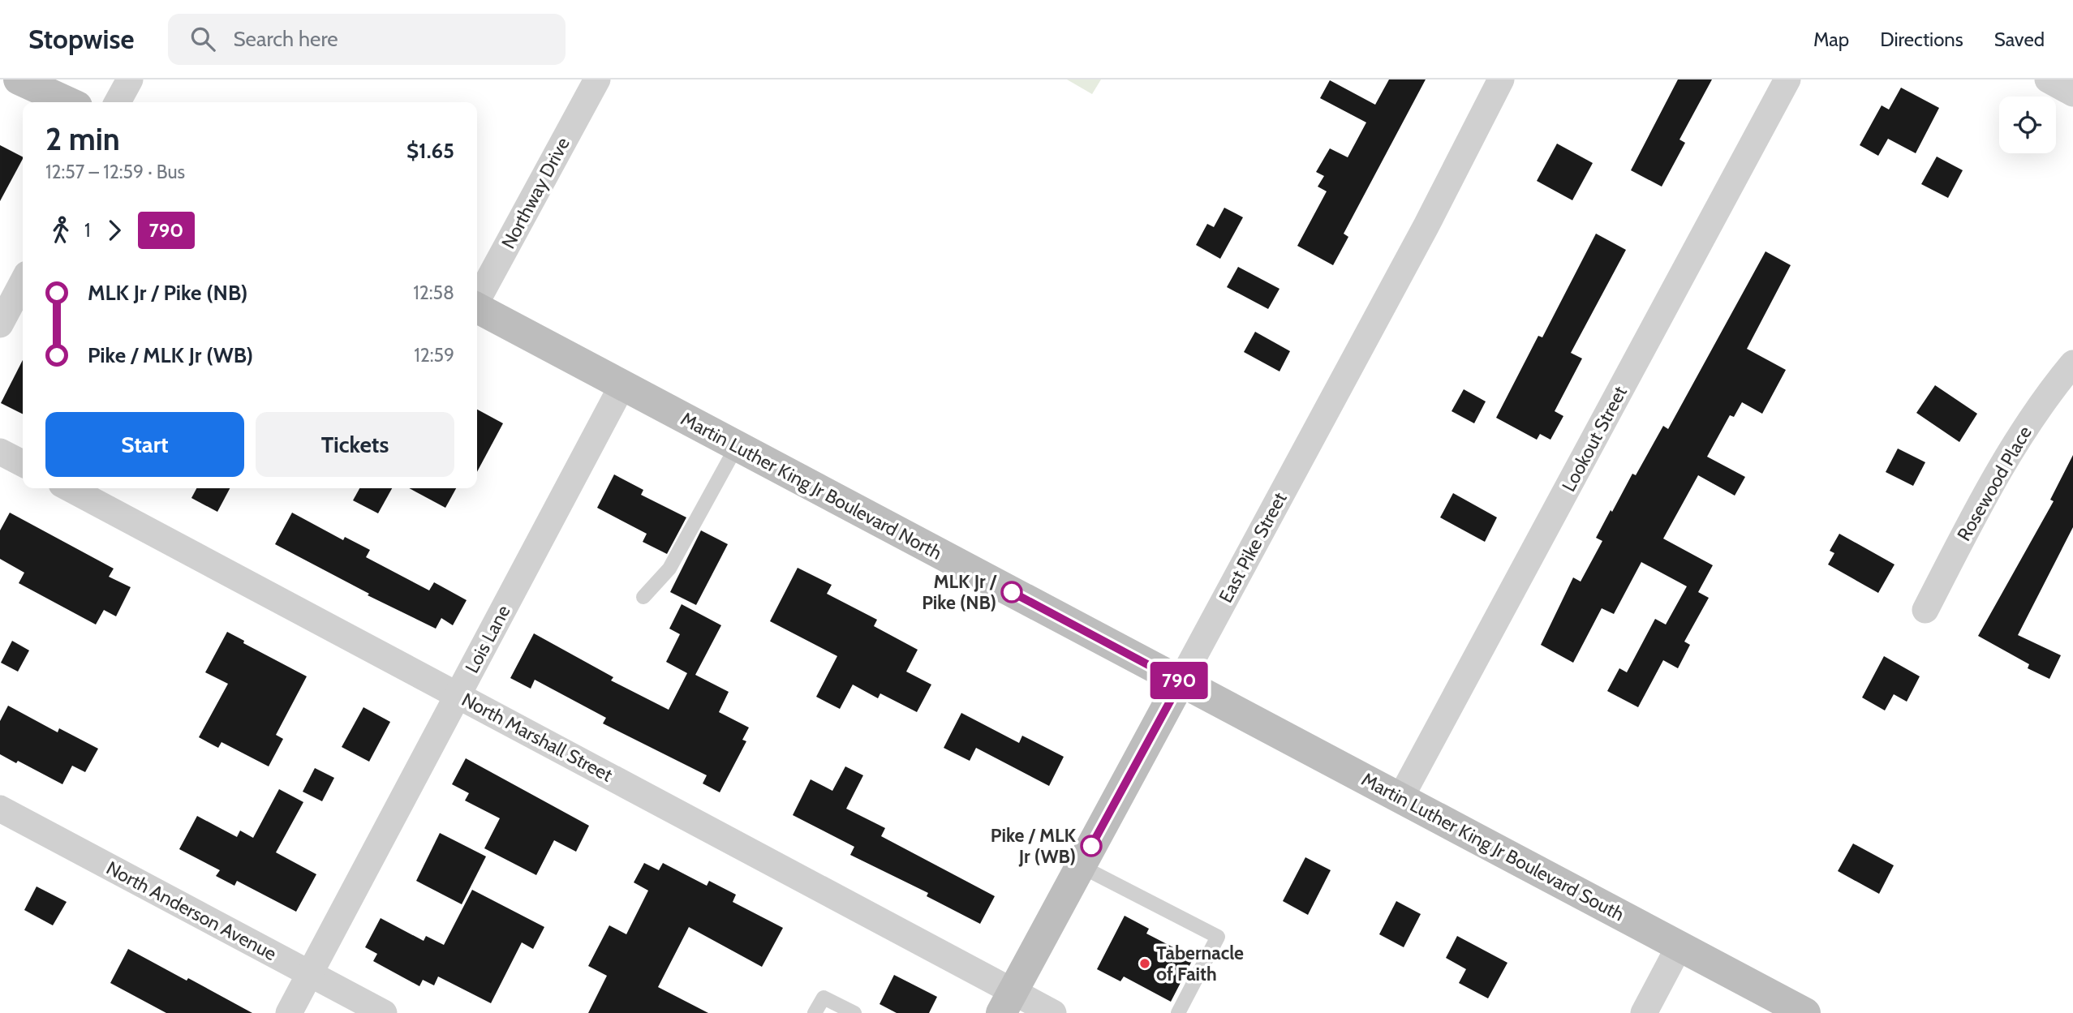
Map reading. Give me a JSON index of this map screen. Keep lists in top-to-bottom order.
{
  "streets": {
    "main road": ["Martin Luther King Jr Boulevard North", "East Pike Street", "Martin Luther King Jr Boulevard South"],
    "street": [
      "Northway Drive",
      "Lookout Street",
      "Rosewood Place",
      "Lois Lane",
      "North Marshall Street",
      "North Anderson Avenue"
    ]
  },
  "crossings": [
    ["Lookout Street", "Martin Luther King Jr Boulevard South"],
    ["Martin Luther King Jr Boulevard North", "East Pike Street"],
    ["Martin Luther King Jr Boulevard North", "Lois Lane"],
    ["Martin Luther King Jr Boulevard North", "Martin Luther King Jr Boulevard South"],
    ["East Pike Street", "North Marshall Street"],
    ["East Pike Street", "Martin Luther King Jr Boulevard South"],
    ["Lois Lane", "North Marshall Street"],
    ["Lois Lane", "North Anderson Avenue"]
  ],
  "places": ["MLK Jr / Pike (NB)", "Pike / MLK Jr (WB)", "Tabernacle of Faith"],
  "lines": ["bus line 790"],
  "page": {
    "header": "Stopwise",
    "search": "Search here",
    "nav": ["Map", "Directions", "Saved"],
    "on_map": "790",
    "heading": ["2 min", "12:57 – 12:59 · Bus", "$1.65"],
    "legs": ["1", "790"],
    "list": [
      {
        "name": "MLK Jr / Pike (NB)",
        "value": "12:58"
      },
      {
        "name": "Pike / MLK Jr (WB)",
        "value": "12:59"
      }
    ],
    "buttons": ["Start", "Tickets"]
  }
}
